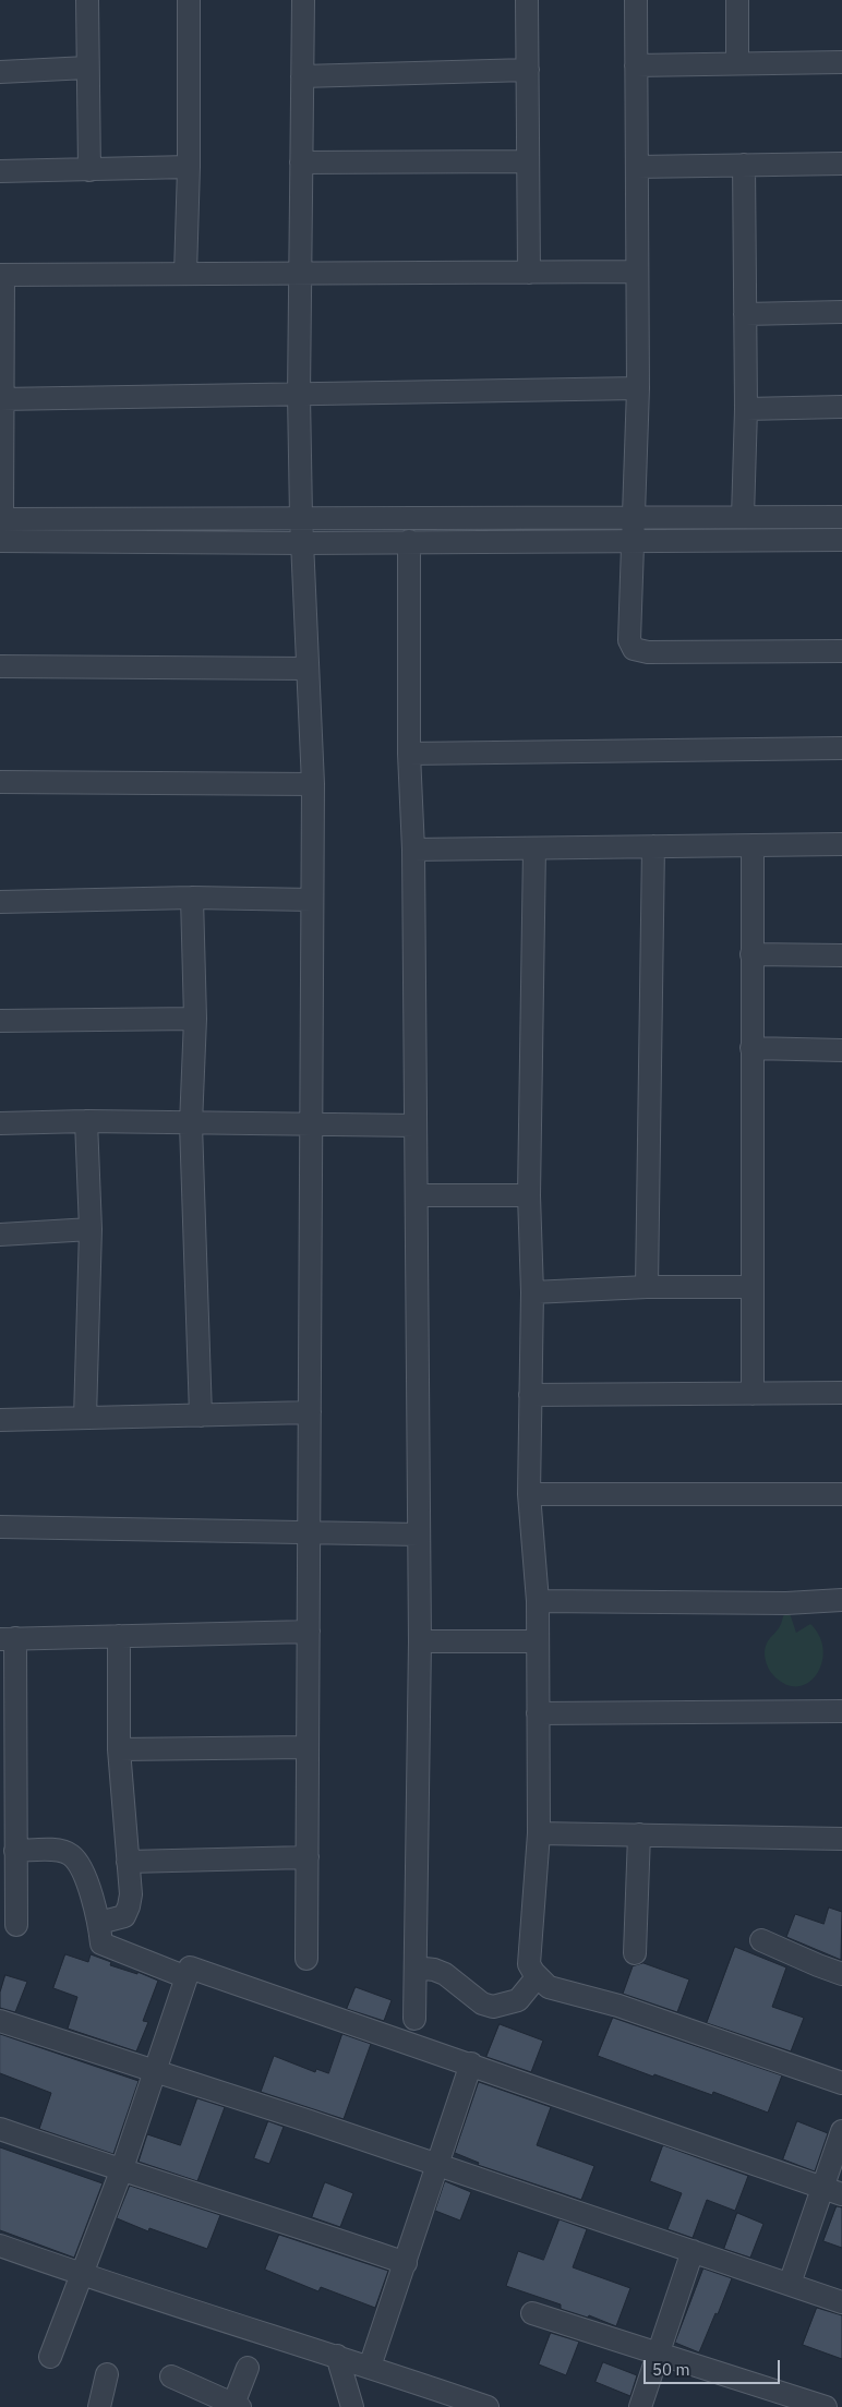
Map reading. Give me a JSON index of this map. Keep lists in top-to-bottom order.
{
  "scale_bar": "50 m"
}
